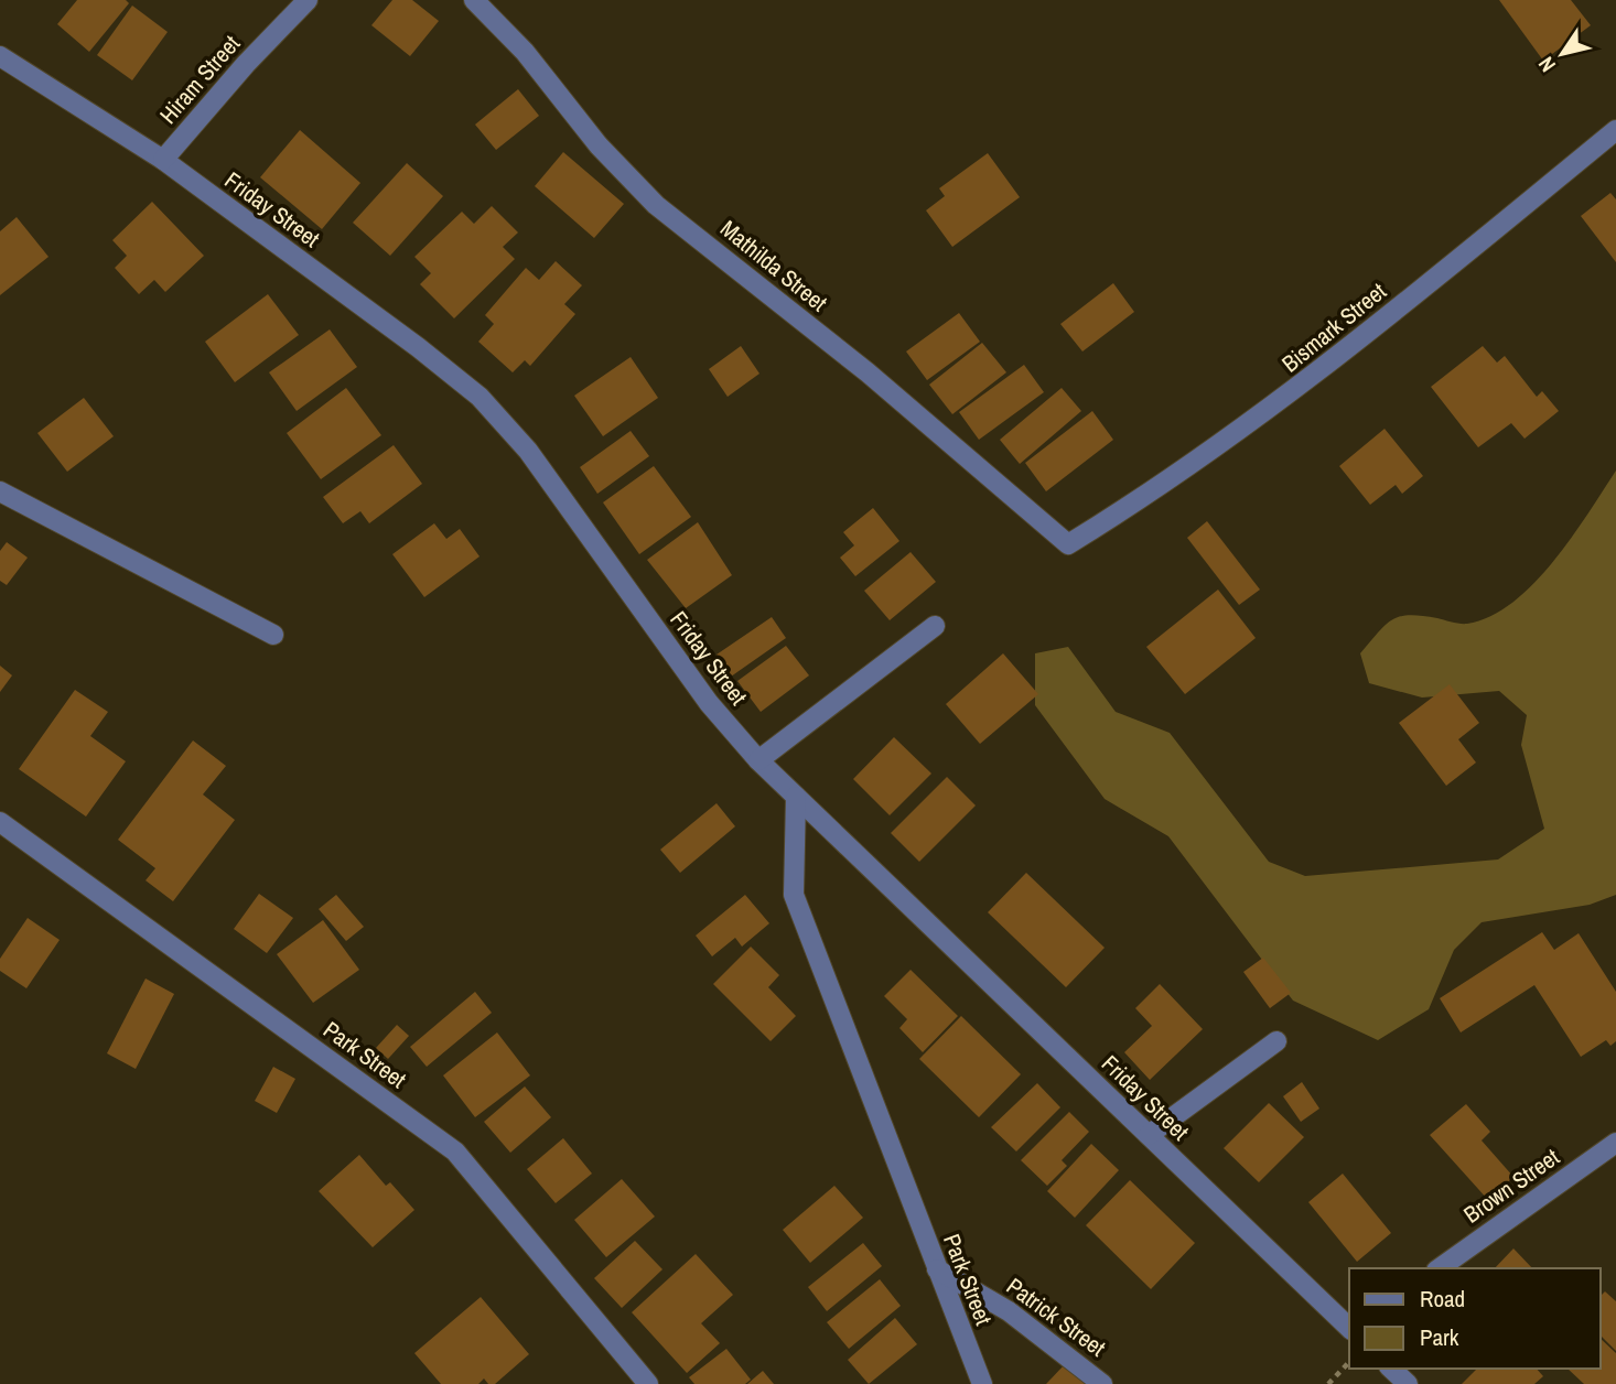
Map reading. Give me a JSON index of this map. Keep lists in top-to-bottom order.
{
  "streets": {
    "street": [
      "Hiram Street",
      "Friday Street",
      "Mathilda Street",
      "Bismark Street",
      "Park Street",
      "Brown Street",
      "Patrick Street"
    ]
  },
  "crossings": [
    ["Hiram Street", "Friday Street"],
    ["Friday Street", "Park Street"],
    ["Mathilda Street", "Bismark Street"],
    ["Park Street", "Patrick Street"]
  ],
  "legend": ["Road", "Park"],
  "north": "bottom left"
}
